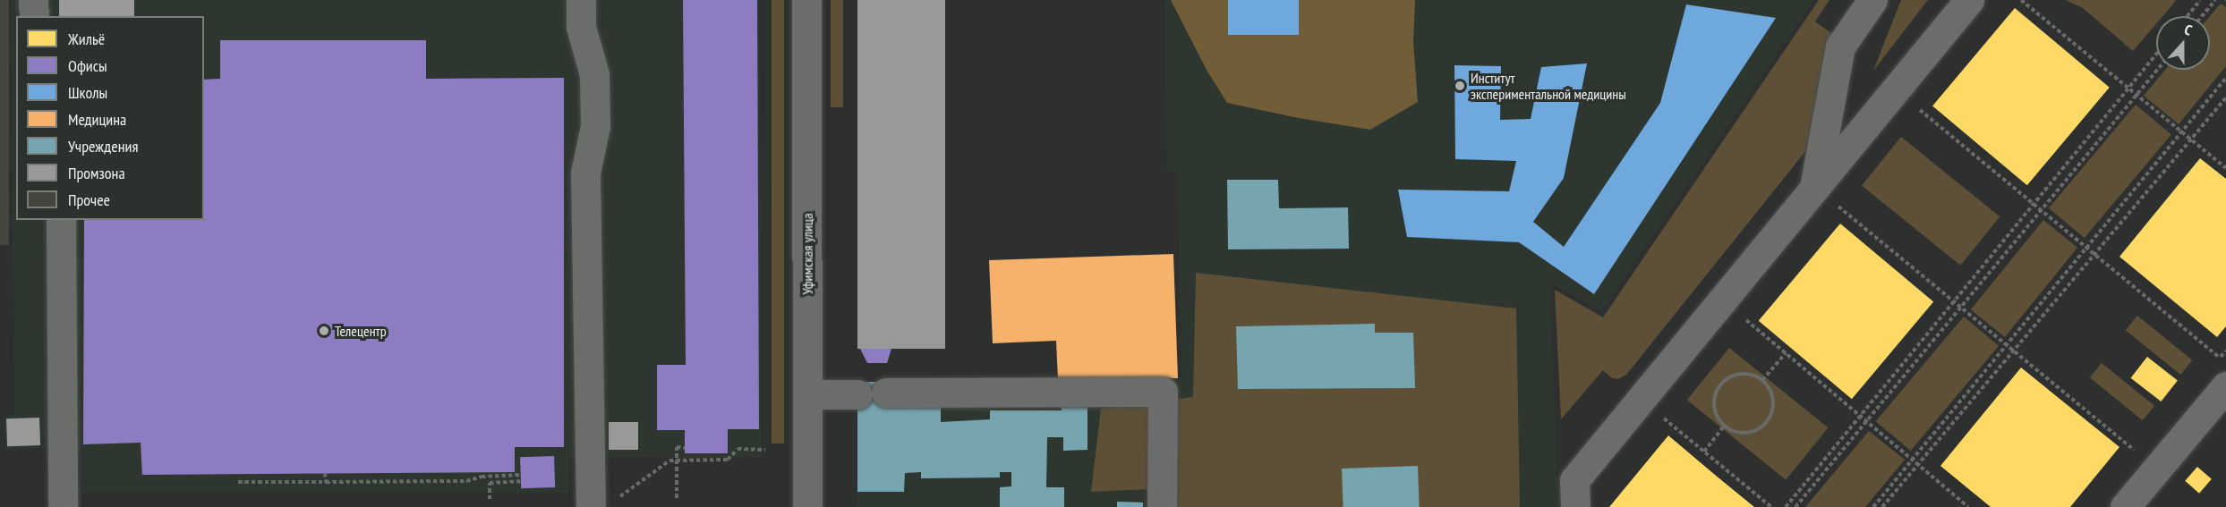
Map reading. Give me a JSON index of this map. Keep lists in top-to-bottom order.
{
  "streets": {
    "street": ["Уфимская улица"]
  },
  "places": ["Институт экспериментальной медицины", "Телецентр"],
  "legend": [
    "Жильё",
    "Офисы",
    "Школы",
    "Медицина",
    "Учреждения",
    "Промзона",
    "Прочее"
  ],
  "north": "top"
}
